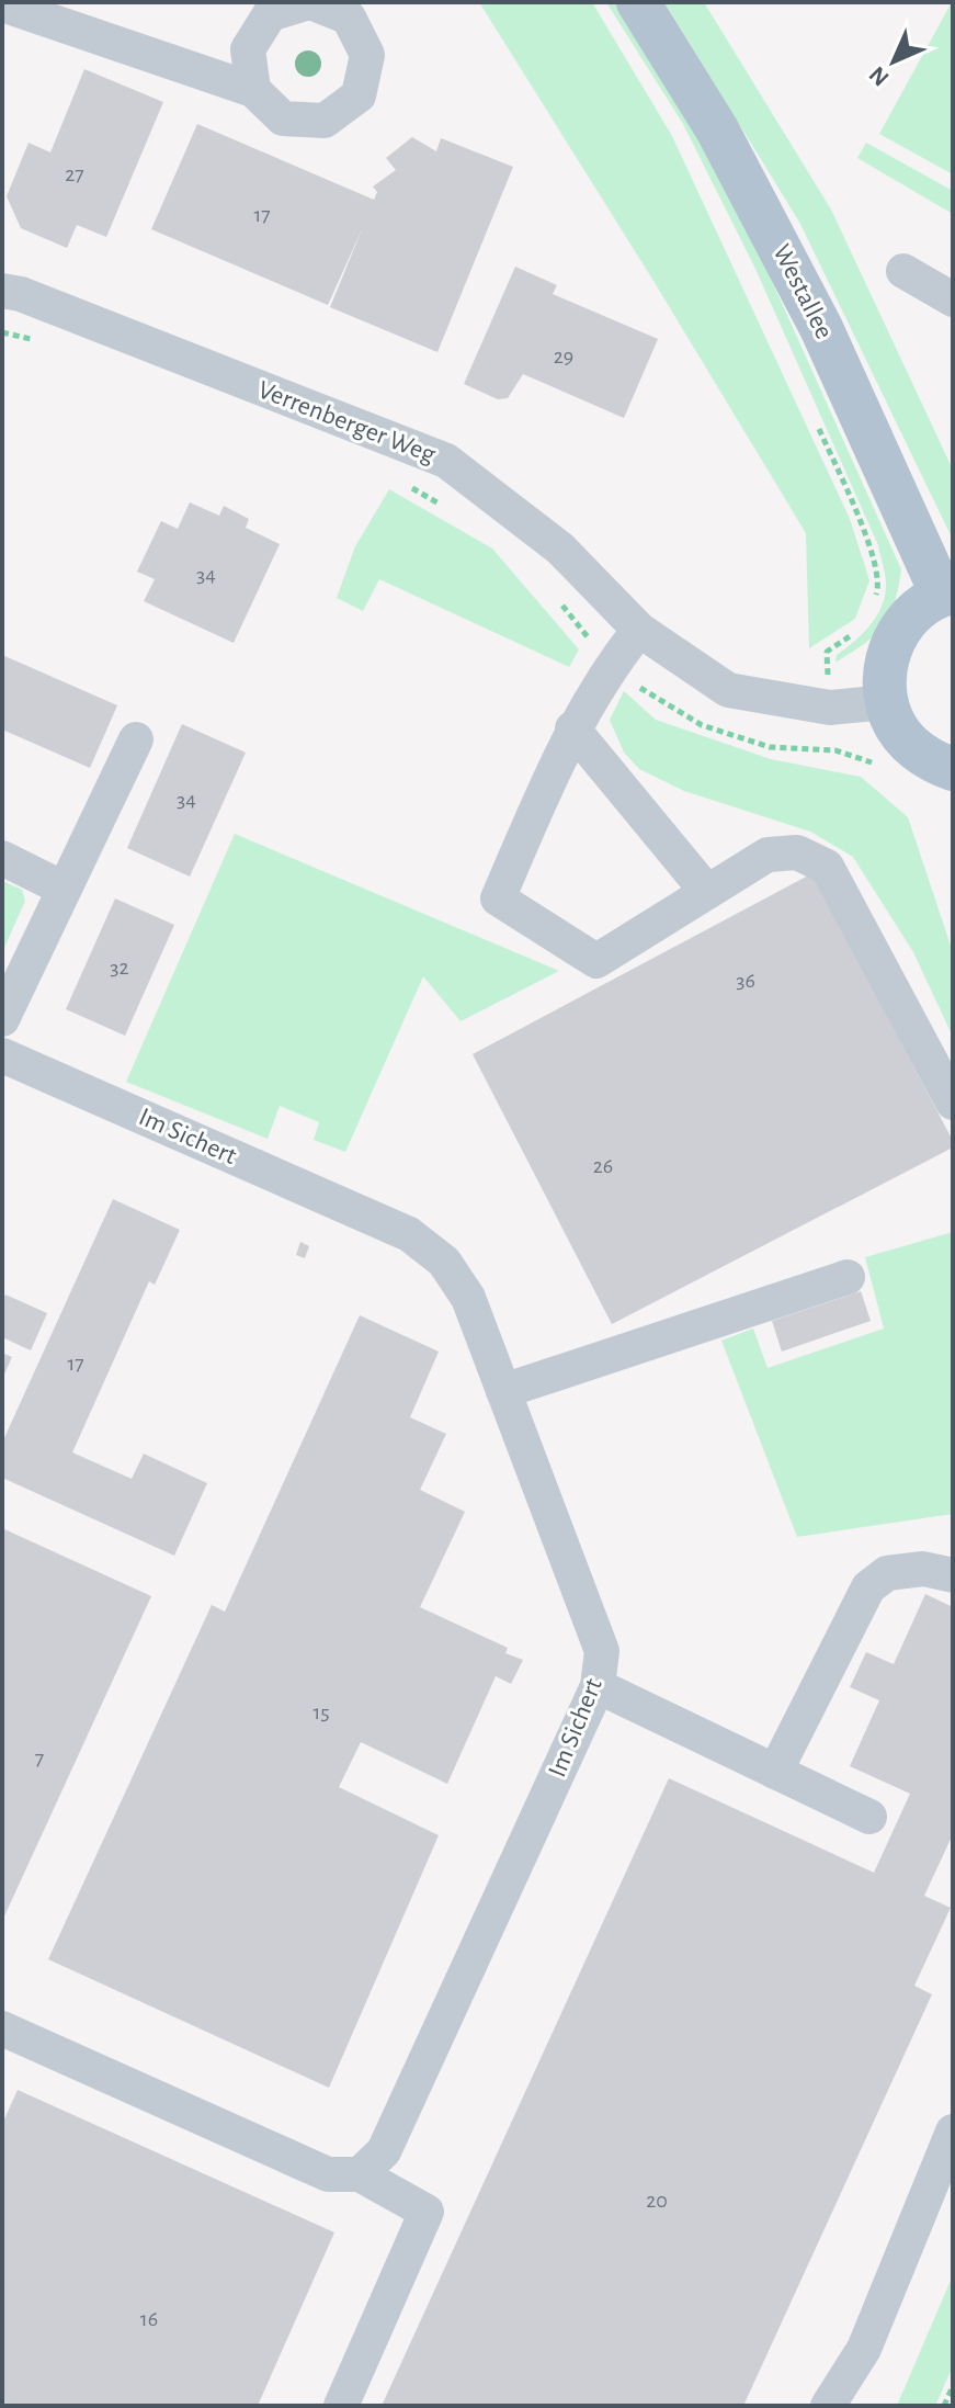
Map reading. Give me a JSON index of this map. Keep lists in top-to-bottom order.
{
  "streets": {
    "main road": ["Westallee"],
    "street": ["Verrenberger Weg", "Im Sichert"]
  },
  "house_numbers": [
    "27",
    "17",
    "29",
    "34",
    "34",
    "32",
    "36",
    "26",
    "17",
    "15",
    "7",
    "20",
    "16"
  ],
  "north": "bottom left"
}
